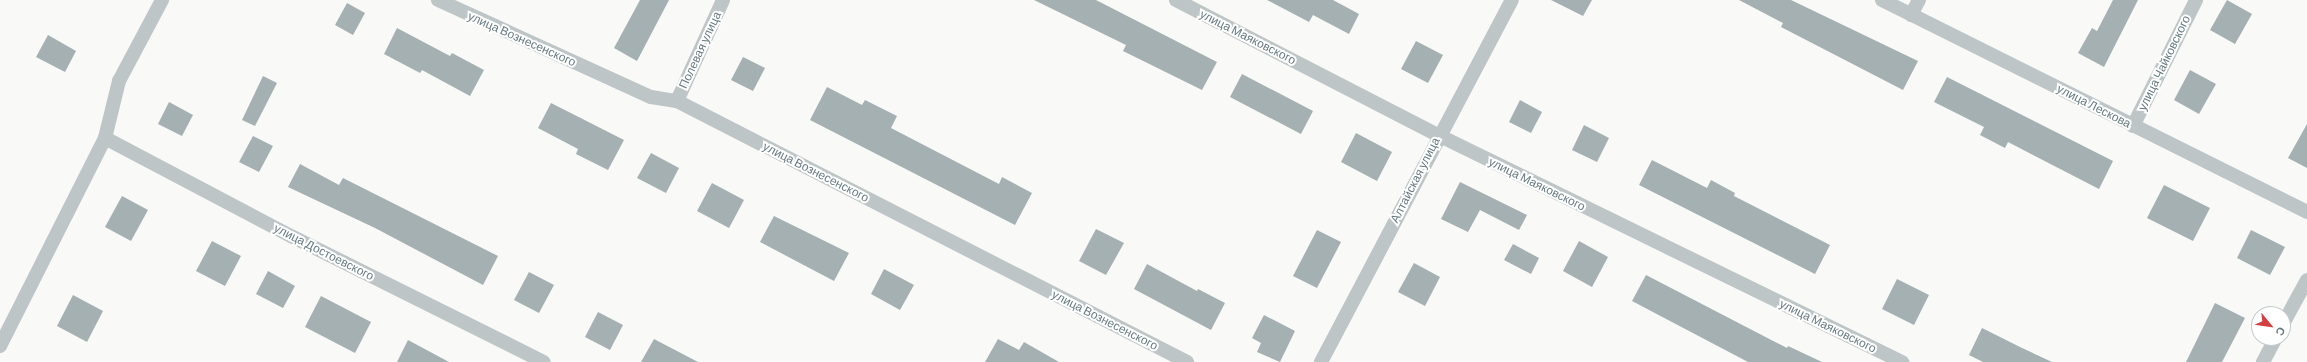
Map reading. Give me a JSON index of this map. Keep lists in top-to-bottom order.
{
  "streets": {
    "street": [
      "улица Маяковского",
      "улица Вознесенского",
      "Полевая улица",
      "улица Чайковского",
      "улица Лескова",
      "Алтайская улица",
      "улица Достоевского"
    ]
  },
  "crossings": [
    ["улица Маяковского", "Алтайская улица"],
    ["улица Вознесенского", "Полевая улица"],
    ["улица Чайковского", "улица Лескова"]
  ],
  "north": "bottom right"
}
